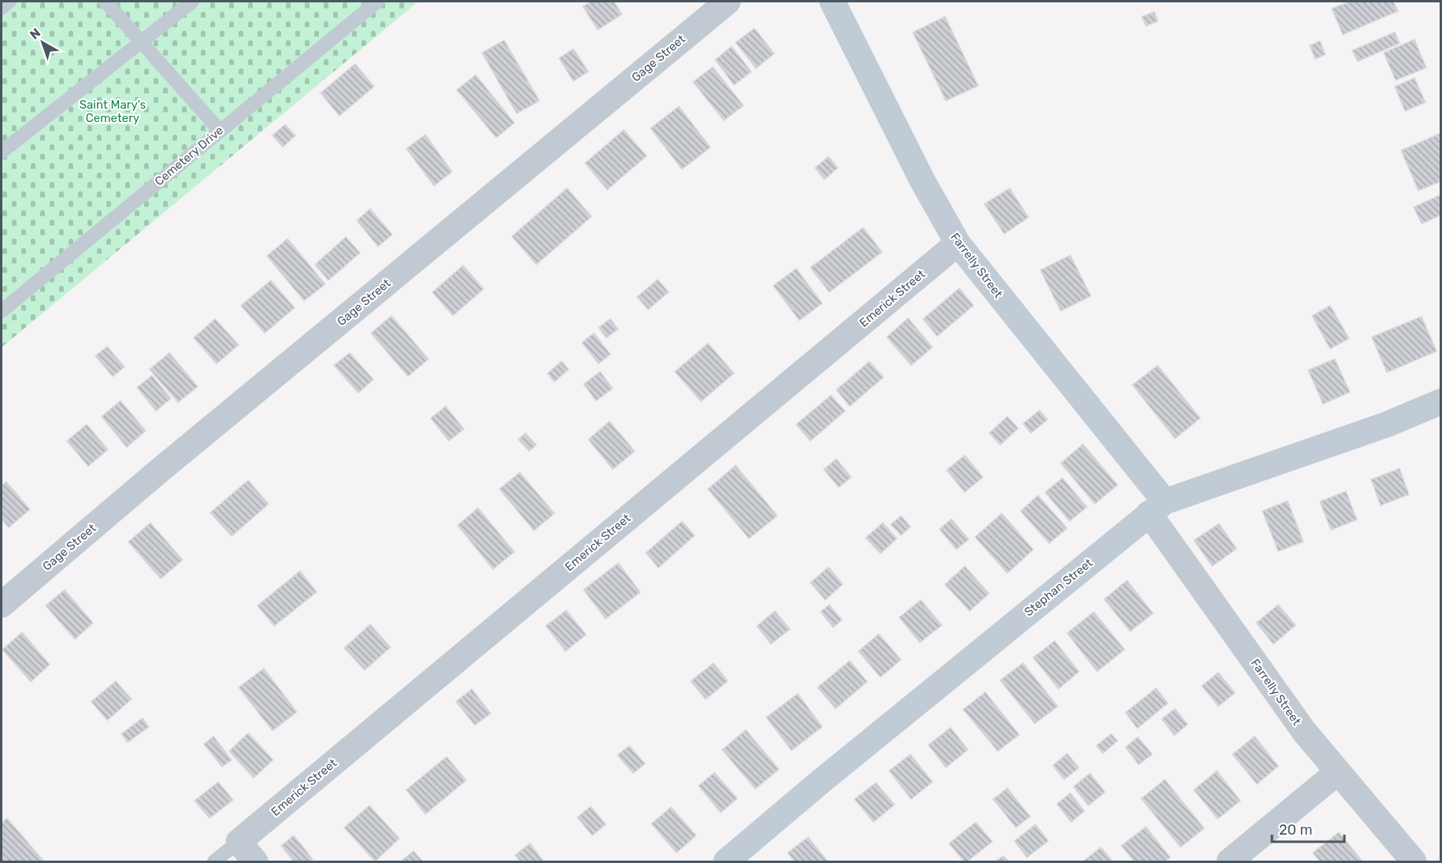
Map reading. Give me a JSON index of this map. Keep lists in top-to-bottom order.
{
  "streets": {
    "street": [
      "Gage Street",
      "Farrelly Street",
      "Emerick Street",
      "Stephan Street"
    ],
    "lane": ["Cemetery Drive"]
  },
  "crossings": [
    ["Farrelly Street", "Emerick Street"],
    ["Farrelly Street", "Stephan Street"]
  ],
  "parks": ["Saint Mary's Cemetery"],
  "scale_bar": "20 m",
  "north": "top left"
}
